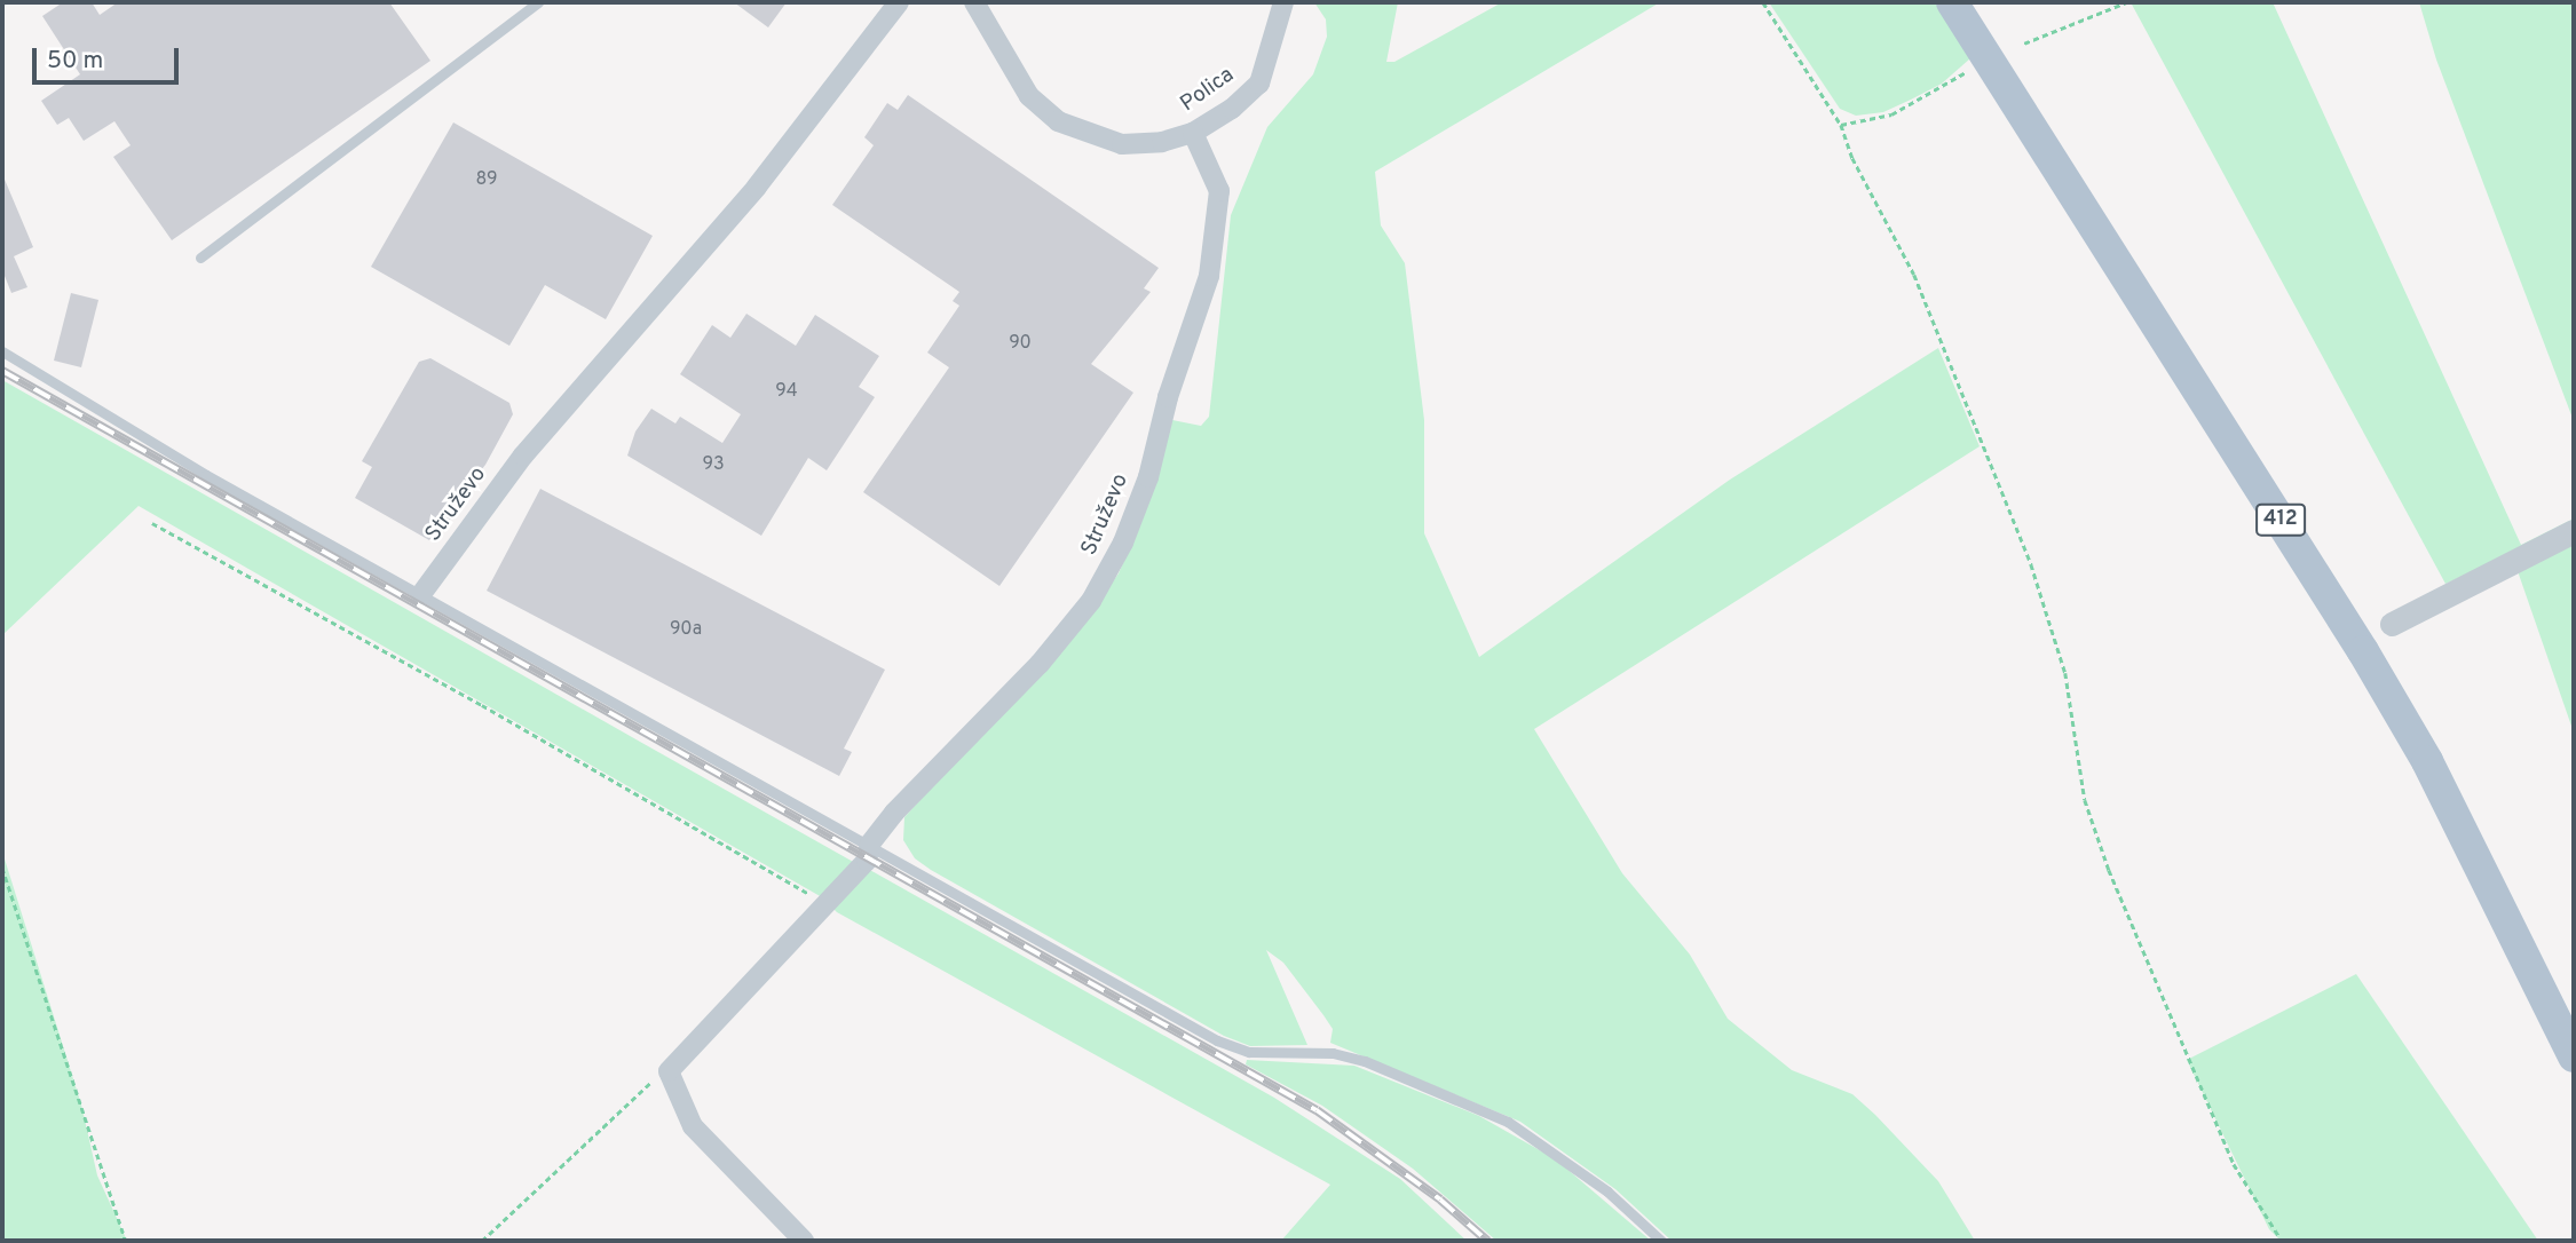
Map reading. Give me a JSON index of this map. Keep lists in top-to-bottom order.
{
  "streets": {
    "main road": ["412"],
    "street": ["Polica", "Struževo"]
  },
  "crossings": [
    ["Polica", "Struževo"]
  ],
  "house_numbers": [
    "89",
    "90",
    "94",
    "93",
    "90a"
  ],
  "scale_bar": "50 m"
}
